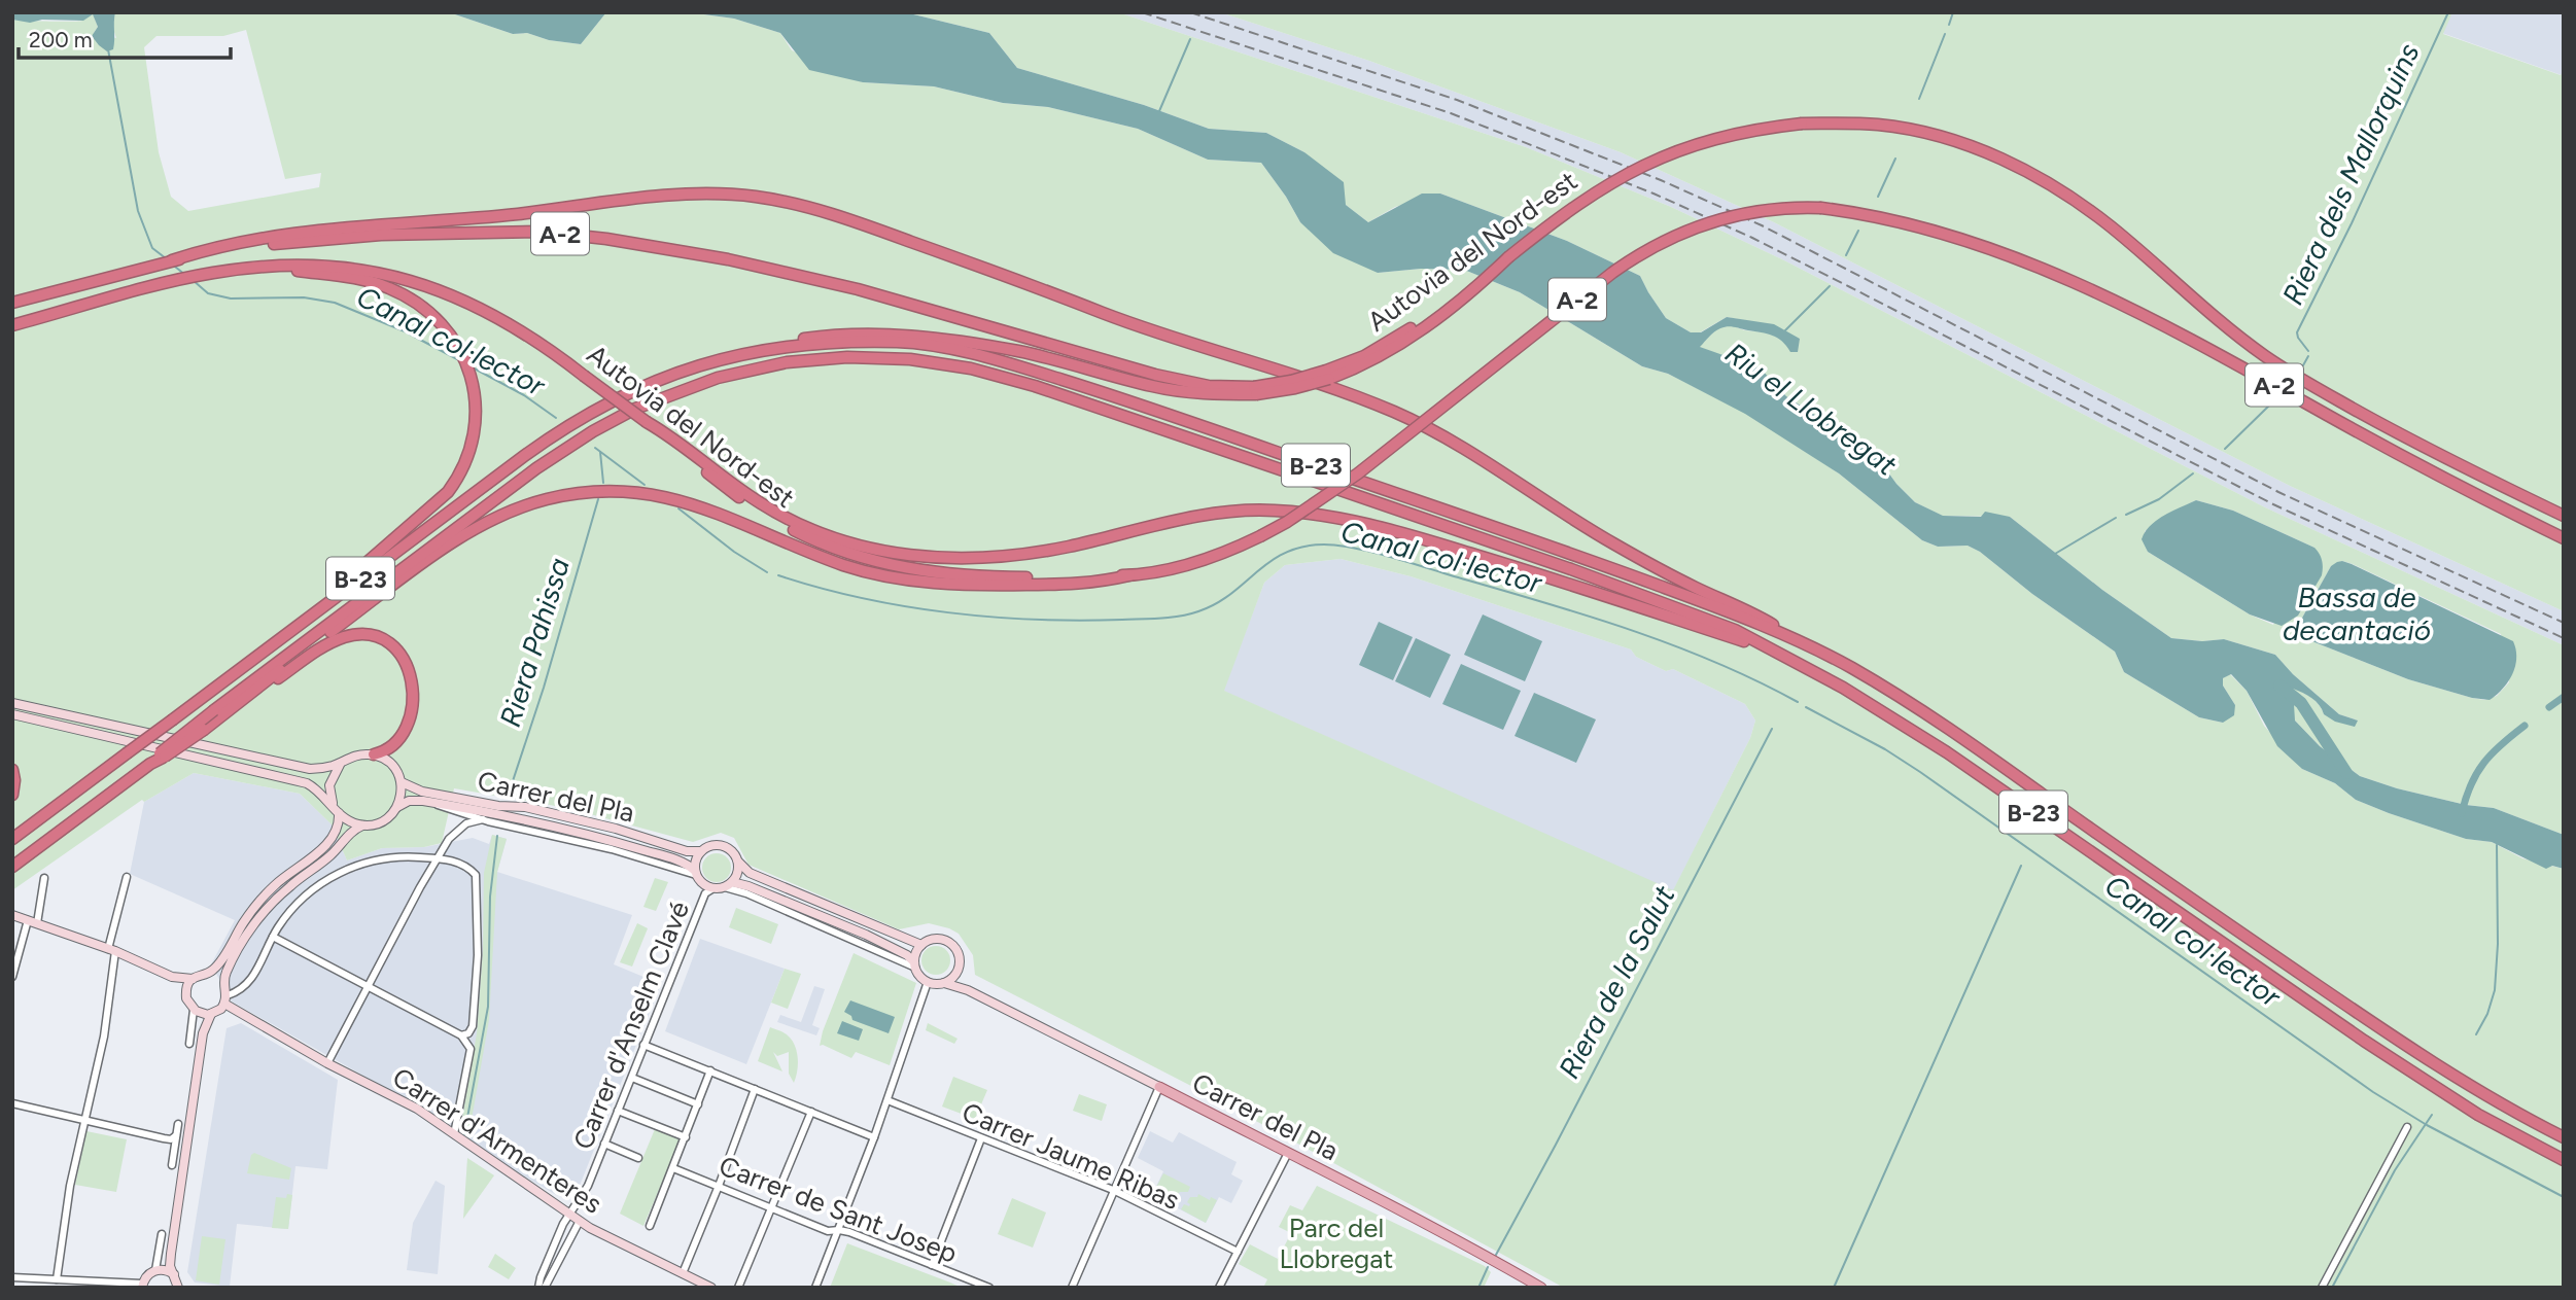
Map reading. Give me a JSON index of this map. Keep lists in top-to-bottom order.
{
  "streets": {
    "highway": ["A-2", "Autovia del Nord-est", "B-23"],
    "main road": ["Carrer del Pla", "Carrer d'Armenteres"],
    "street": ["Carrer d'Anselm Clavé", "Carrer Jaume Ribas", "Carrer de Sant Josep"]
  },
  "crossings": [
    ["A-2", "Autovia del Nord-est"],
    ["A-2", "B-23"],
    ["Carrer del Pla", "Carrer d'Anselm Clavé"],
    ["Carrer d'Anselm Clavé", "Carrer d'Armenteres"]
  ],
  "water": [
    "Riera dels Mallorquins",
    "Canal col·lector",
    "Riu el Llobregat",
    "Bassa de decantació",
    "Riera Pahissa",
    "Riera de la Salut"
  ],
  "parks": ["Parc del Llobregat"],
  "scale_bar": "200 m"
}
